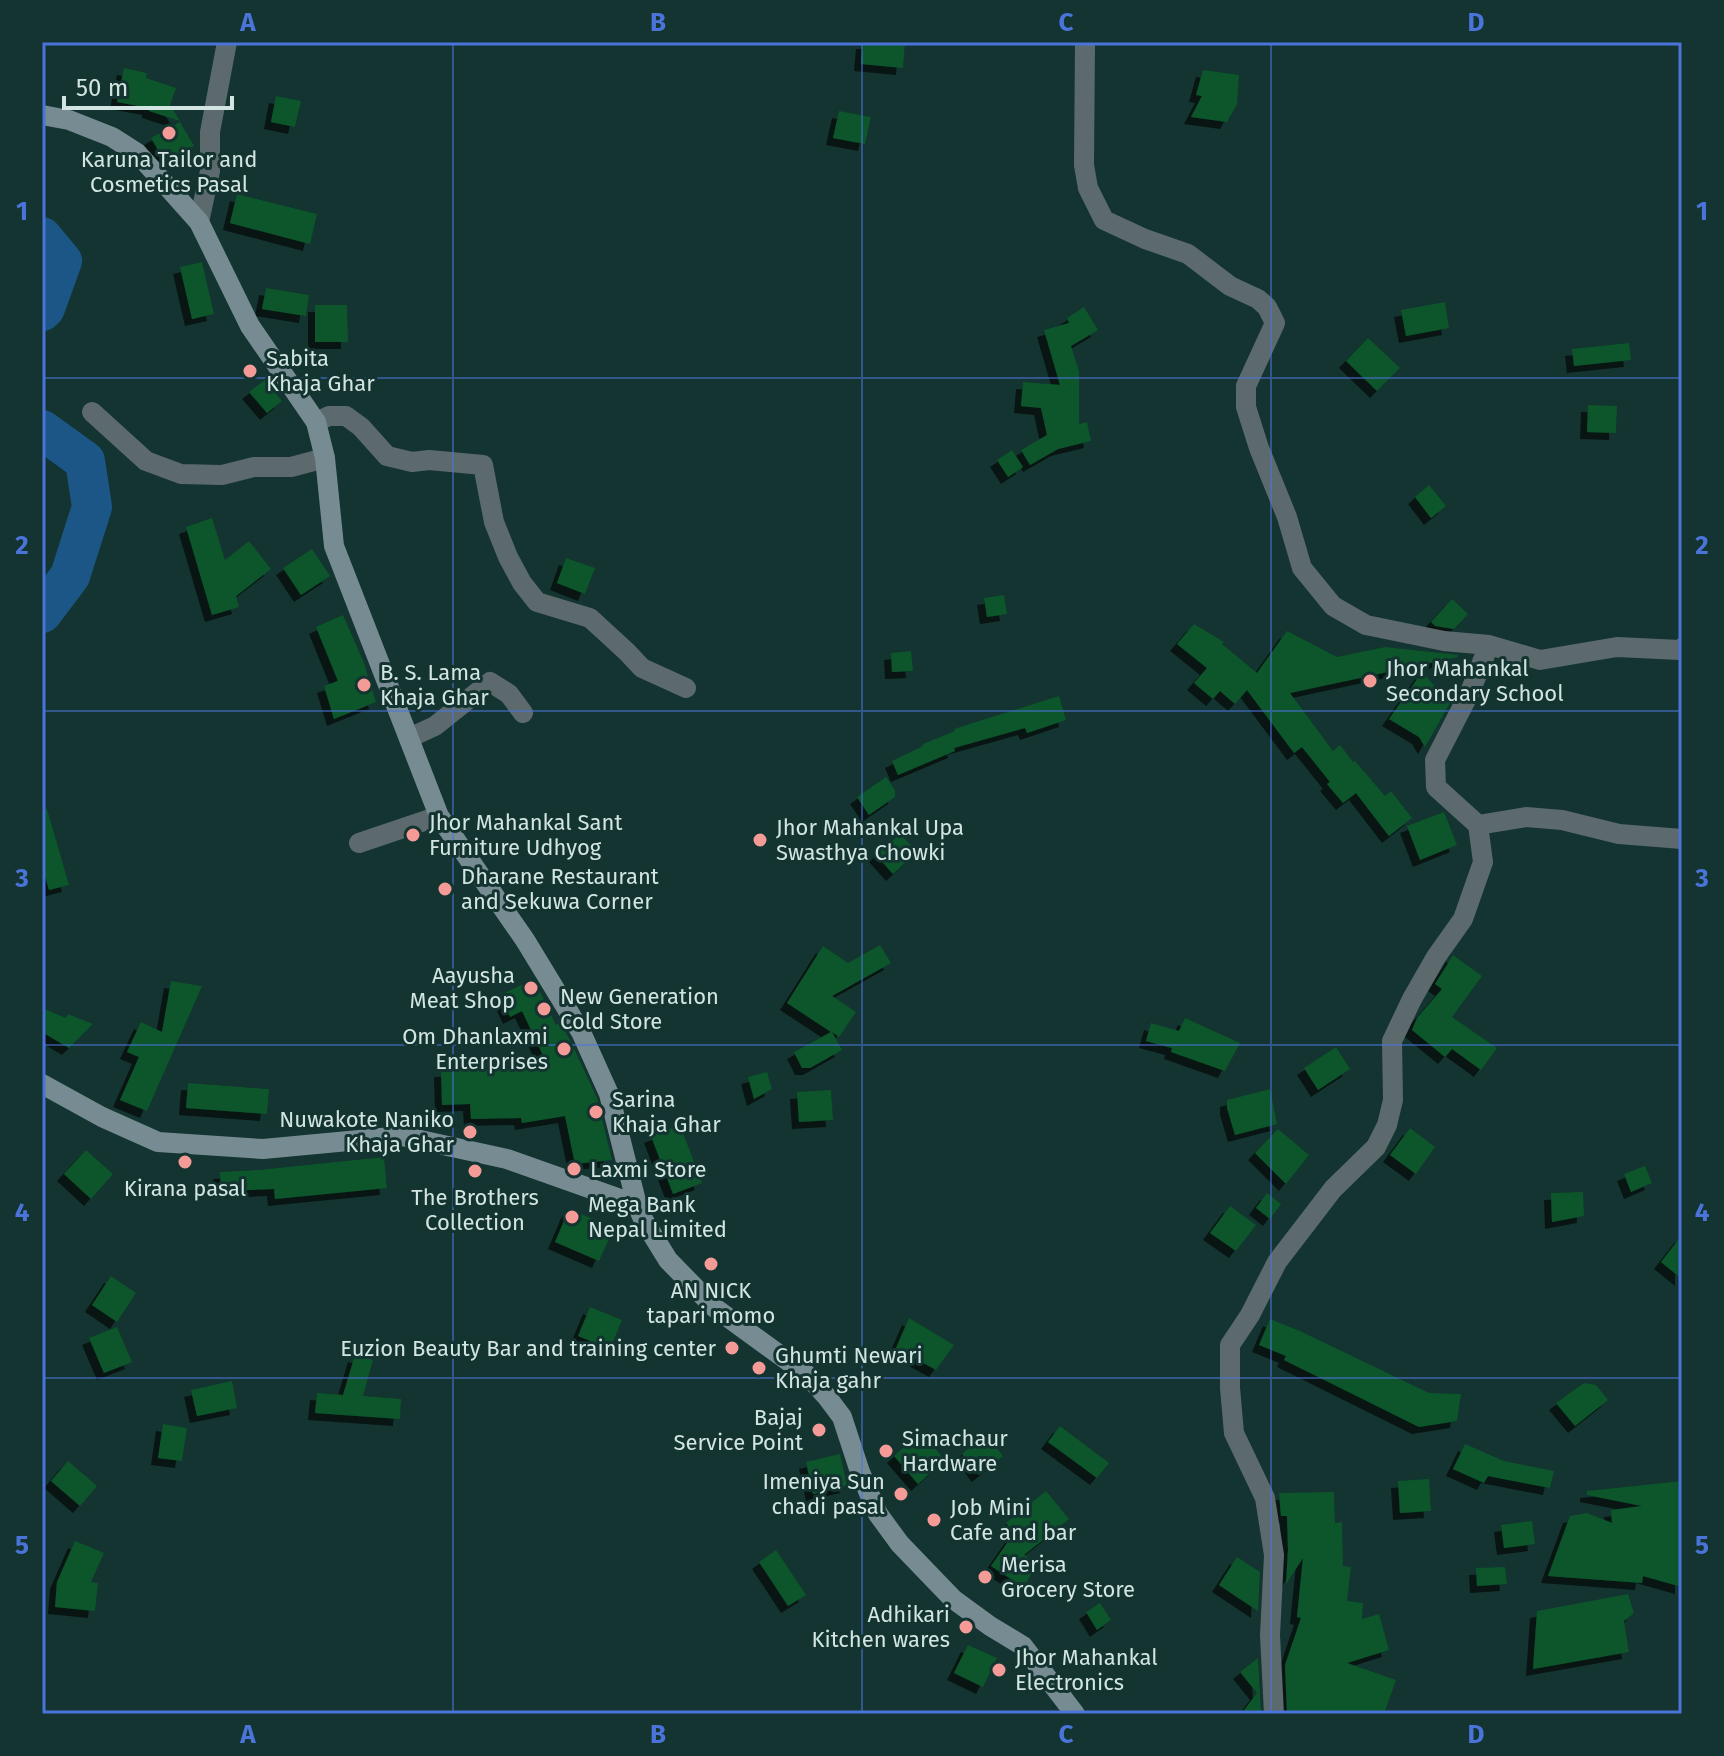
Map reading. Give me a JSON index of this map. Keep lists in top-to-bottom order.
{
  "places": [
    "Karuna Tailor and Cosmetics Pasal",
    "Sabita Khaja Ghar",
    "Jhor Mahankal Secondary School",
    "B. S. Lama Khaja Ghar",
    "Jhor Mahankal Sant Furniture Udhyog",
    "Jhor Mahankal Upa Swasthya Chowki",
    "Dharane Restaurant and Sekuwa Corner",
    "Aayusha Meat Shop",
    "New Generation Cold Store",
    "Om Dhanlaxmi Enterprises",
    "Sarina Khaja Ghar",
    "Nuwakote Naniko Khaja Ghar",
    "Kirana pasal",
    "Laxmi Store",
    "The Brothers Collection",
    "Mega Bank Nepal Limited",
    "AN NICK tapari momo",
    "Euzion Beauty Bar and training center",
    "Ghumti Newari Khaja gahr",
    "Bajaj Service Point",
    "Simachaur Hardware",
    "Imeniya Sun chadi pasal",
    "Job Mini Cafe and bar",
    "Merisa Grocery Store",
    "Adhikari Kitchen wares",
    "Jhor Mahankal Electronics"
  ],
  "scale_bar": "50 m",
  "grid": {
    "columns": [
      "A",
      "B",
      "C",
      "D"
    ],
    "rows": [
      "1",
      "2",
      "3",
      "4",
      "5"
    ]
  }
}
